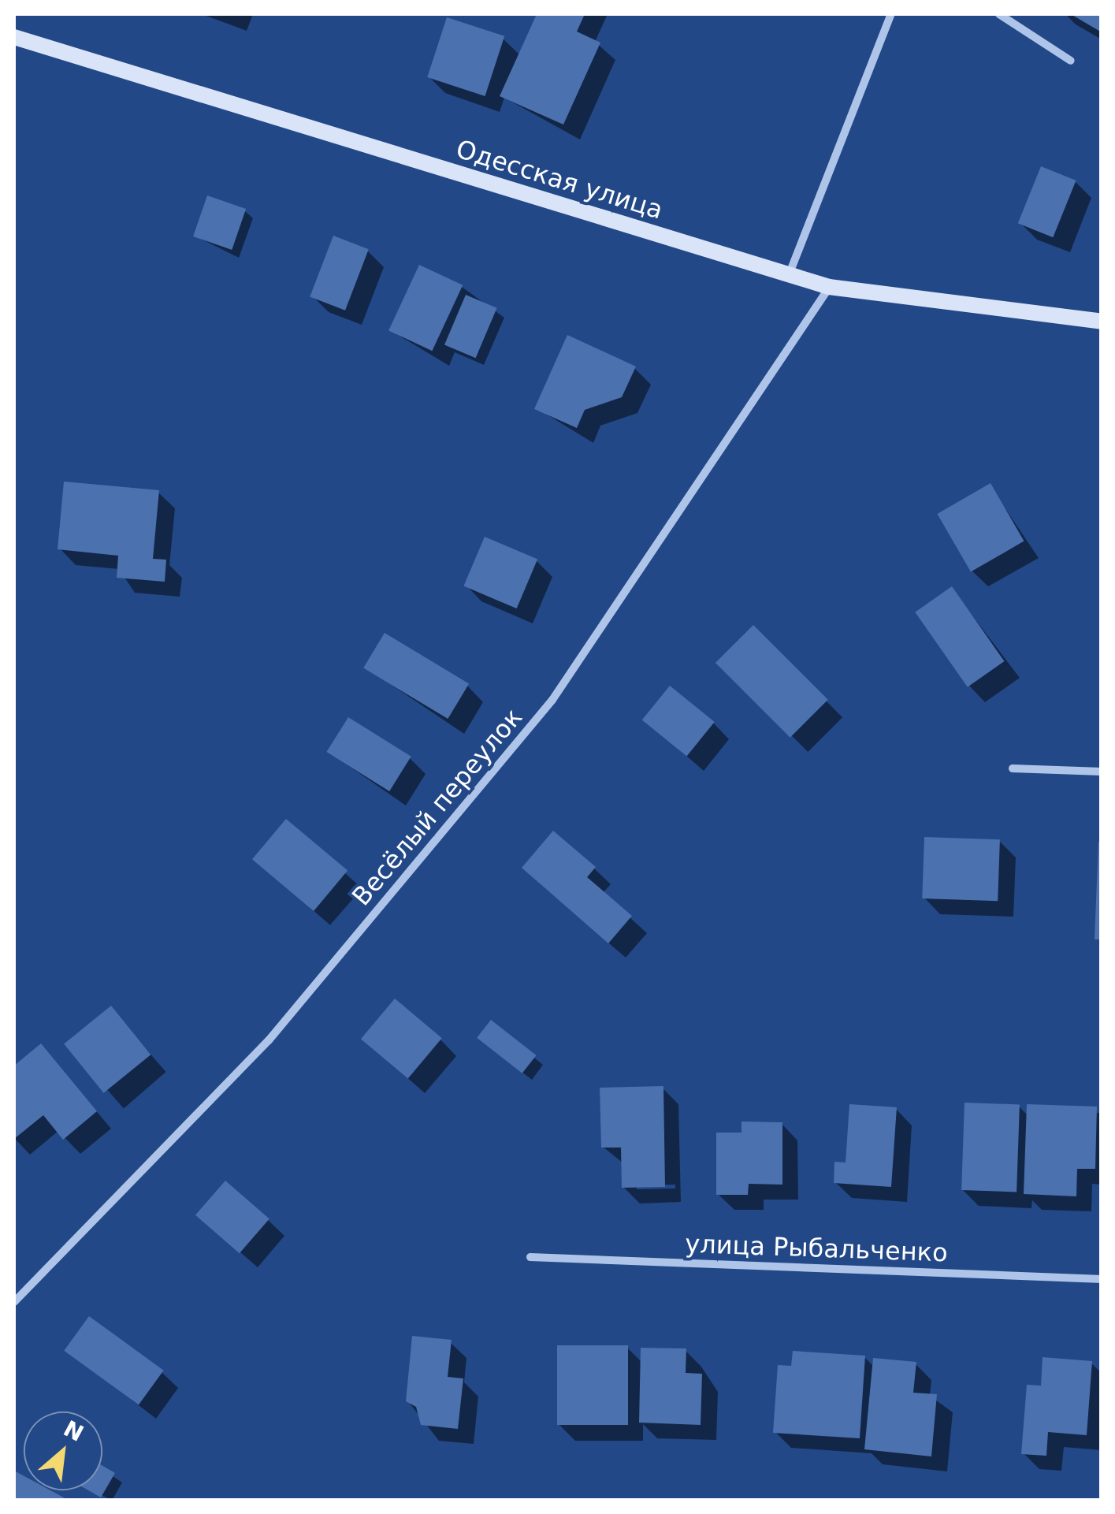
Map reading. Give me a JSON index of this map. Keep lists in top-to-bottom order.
{
  "streets": {
    "main road": ["Одесская улица"],
    "street": ["Весёлый переулок", "улица Рыбальченко"]
  },
  "crossings": [
    ["Одесская улица", "Весёлый переулок"]
  ],
  "north": "top right"
}
